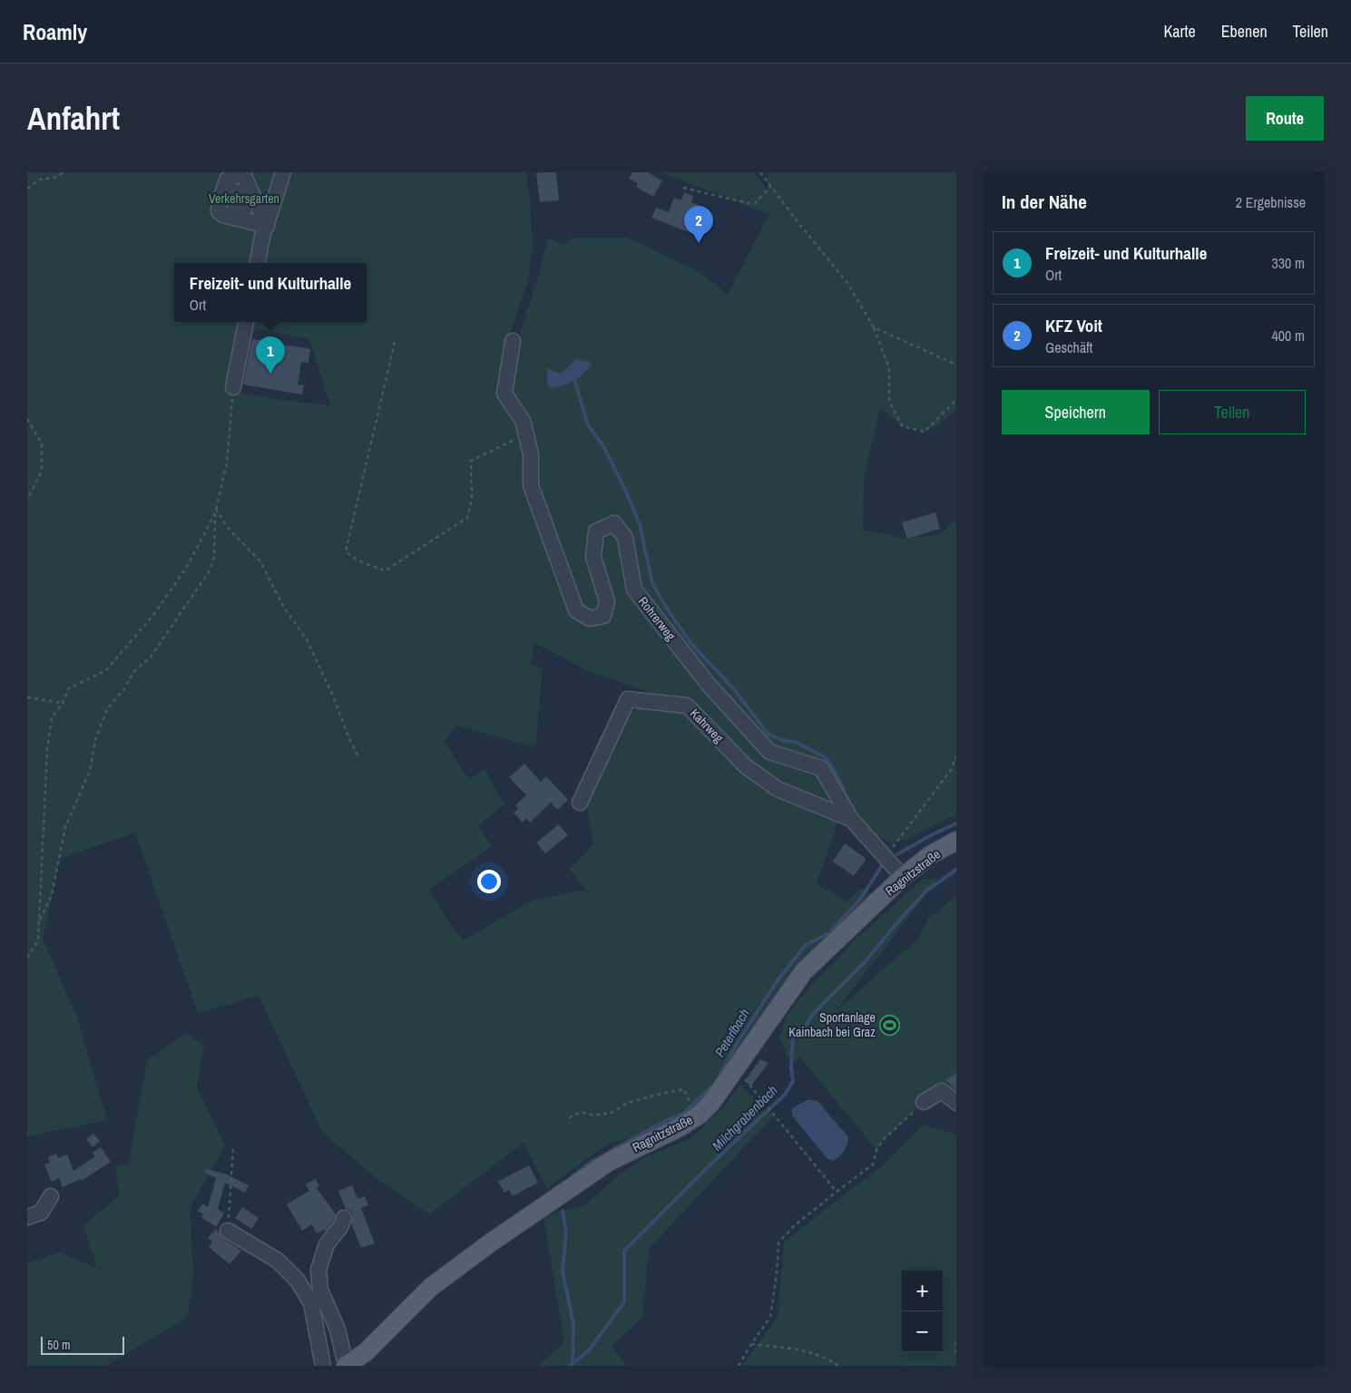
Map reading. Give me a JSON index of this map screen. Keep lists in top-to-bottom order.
{
  "streets": {
    "main road": ["Ragnitzstraße"],
    "street": ["Rohrerweg", "Kahrweg"]
  },
  "crossings": [
    ["Rohrerweg", "Kahrweg"],
    ["Rohrerweg", "Ragnitzstraße"]
  ],
  "water": ["Peterlbach", "Milchgrabenbach"],
  "parks": ["Verkehrsgarten"],
  "places": {
    "sports": ["Sportanlage Kainbach bei Graz"]
  },
  "scale_bar": "50 m",
  "page": {
    "header": "Roamly",
    "nav": ["Karte", "Ebenen", "Teilen"],
    "buttons": [
      "Route",
      ["Speichern", "Teilen"]
    ],
    "title": "Anfahrt",
    "heading": ["In der Nähe", "2 Ergebnisse"],
    "pins": ["2", "1"],
    "list": [
      {
        "mark": "1",
        "name": "Freizeit- und Kulturhalle",
        "note": "Ort",
        "value": "330 m"
      },
      {
        "mark": "2",
        "name": "KFZ Voit",
        "note": "Geschäft",
        "value": "400 m"
      }
    ],
    "popup": ["Freizeit- und Kulturhalle", "Ort"],
    "map_buttons": ["+", "−"],
    "scale": "50 m"
  }
}
